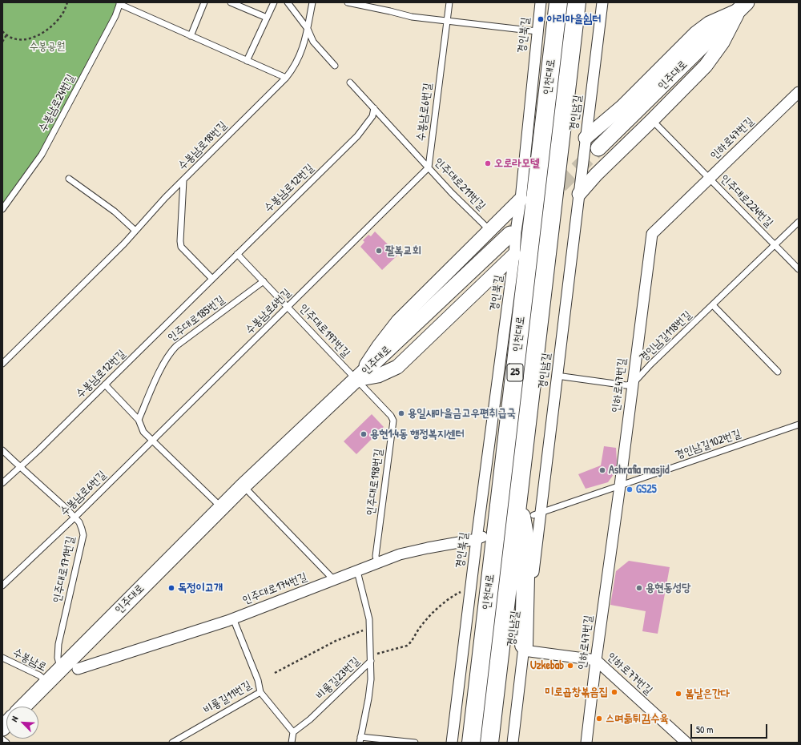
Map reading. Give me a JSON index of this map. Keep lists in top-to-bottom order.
{
  "streets": {
    "highway": ["인천대로", "25"],
    "main road": ["인주대로"],
    "street": [
      "경인북길",
      "경인남길",
      "인하로47번길",
      "인주대로174번길",
      "인하로77번길"
    ],
    "lane": [
      "수봉남로24번길",
      "수봉남로6번길",
      "수봉남로18번길",
      "인주대로211번길",
      "수봉남로12번길",
      "인주대로224번길",
      "인주대로185번길",
      "인주대로197번길",
      "경인남길118번길",
      "경인남길102번길",
      "인주대로198번길",
      "인주대로171번길",
      "수봉남로",
      "비룡길23번길",
      "비룡길11번길"
    ]
  },
  "crossings": [
    ["경인북길", "인주대로174번길"],
    ["인주대로", "인주대로197번길"],
    ["인주대로", "인주대로198번길"],
    ["인주대로", "인주대로171번길"],
    ["인주대로", "인주대로174번길"],
    ["인주대로", "수봉남로"],
    ["수봉남로6번길", "인주대로211번길"],
    ["수봉남로6번길", "인주대로197번길"],
    ["수봉남로6번길", "인주대로171번길"],
    ["경인남길", "경인남길102번길"],
    ["경인남길", "인하로77번길"],
    ["인하로47번길", "인주대로224번길"],
    ["인하로47번길", "경인남길118번길"],
    ["인하로47번길", "경인남길102번길"],
    ["인하로47번길", "인하로77번길"],
    ["인주대로211번길", "수봉남로12번길"],
    ["수봉남로12번길", "인주대로197번길"],
    ["수봉남로12번길", "인주대로171번길"],
    ["인주대로224번길", "경인남길118번길"],
    ["인주대로185번길", "인주대로197번길"],
    ["인주대로197번길", "인주대로198번길"],
    ["인주대로198번길", "인주대로174번길"],
    ["인주대로171번길", "수봉남로"],
    ["인주대로174번길", "비룡길11번길"]
  ],
  "parks": ["수봉공원"],
  "places": [
    "아리마을쉼터",
    "오로라모텔",
    "팔복교회",
    "용일새마을금고우편취급국",
    "용현1·4동 행정복지센터",
    "Ashrafia masjid",
    "GS25",
    "독정이고개",
    "용현동성당",
    "Uzkebab",
    "미로곱창볶음집",
    "봄날은간다",
    "스며듦튀김수육"
  ],
  "scale_bar": "50 m",
  "north": "top left"
}
